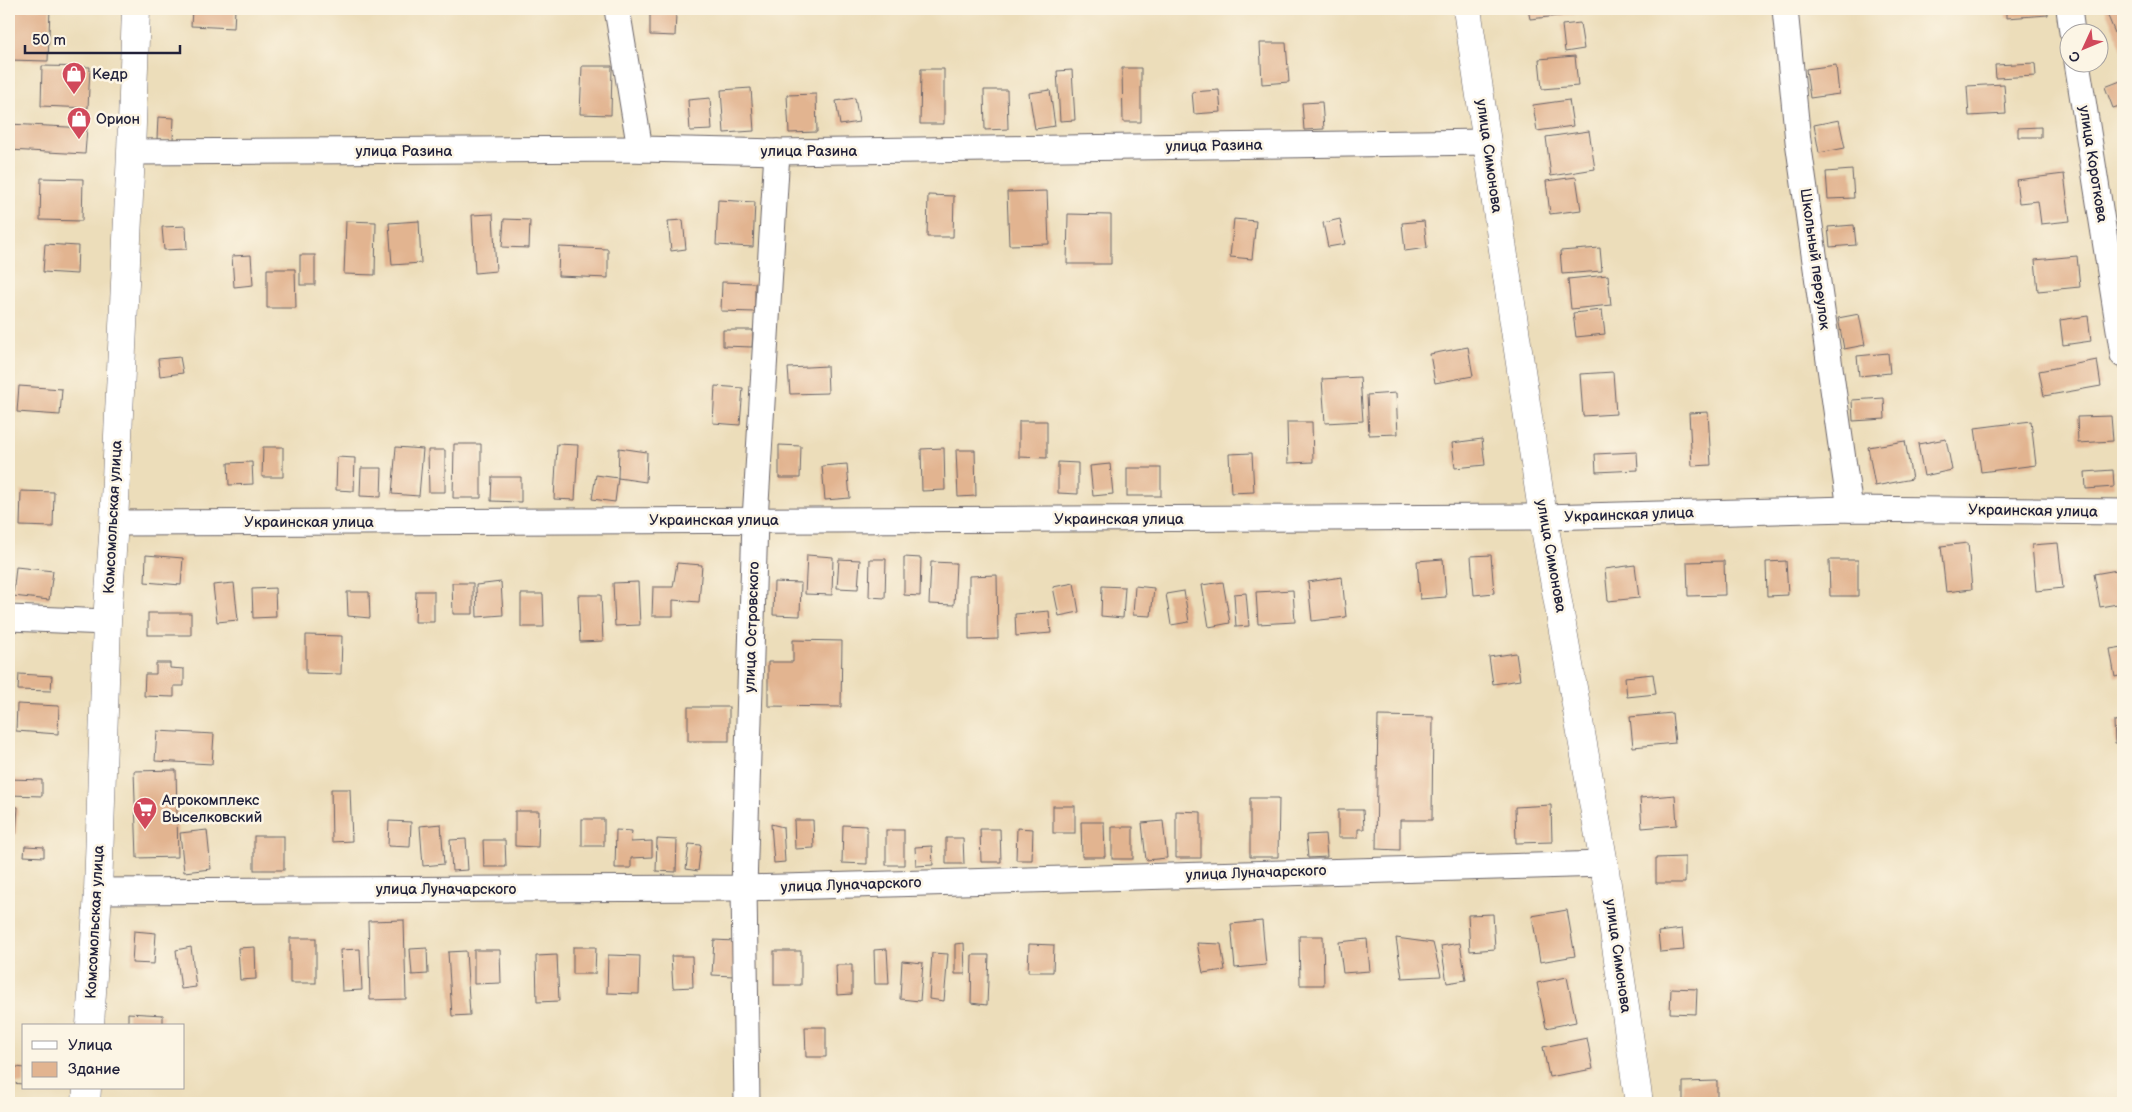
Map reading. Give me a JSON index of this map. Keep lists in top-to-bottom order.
{
  "streets": {
    "street": [
      "улица Разина",
      "улица Симонова",
      "улица Короткова",
      "Школьный переулок",
      "Украинская улица",
      "Комсомольская улица",
      "улица Островского",
      "улица Луначарского"
    ]
  },
  "crossings": [
    ["улица Разина", "улица Симонова"],
    ["улица Разина", "Комсомольская улица"],
    ["улица Разина", "улица Островского"],
    ["улица Симонова", "Украинская улица"],
    ["улица Симонова", "улица Луначарского"],
    ["Школьный переулок", "Украинская улица"],
    ["Украинская улица", "Комсомольская улица"],
    ["Украинская улица", "улица Островского"],
    ["Комсомольская улица", "улица Луначарского"],
    ["улица Островского", "улица Луначарского"]
  ],
  "places": {
    "shop": ["Кедр", "Орион"],
    "supermarket": ["Агрокомплекс Выселковский"]
  },
  "legend": ["Улица", "Здание"],
  "scale_bar": "50 m",
  "north": "bottom left"
}
